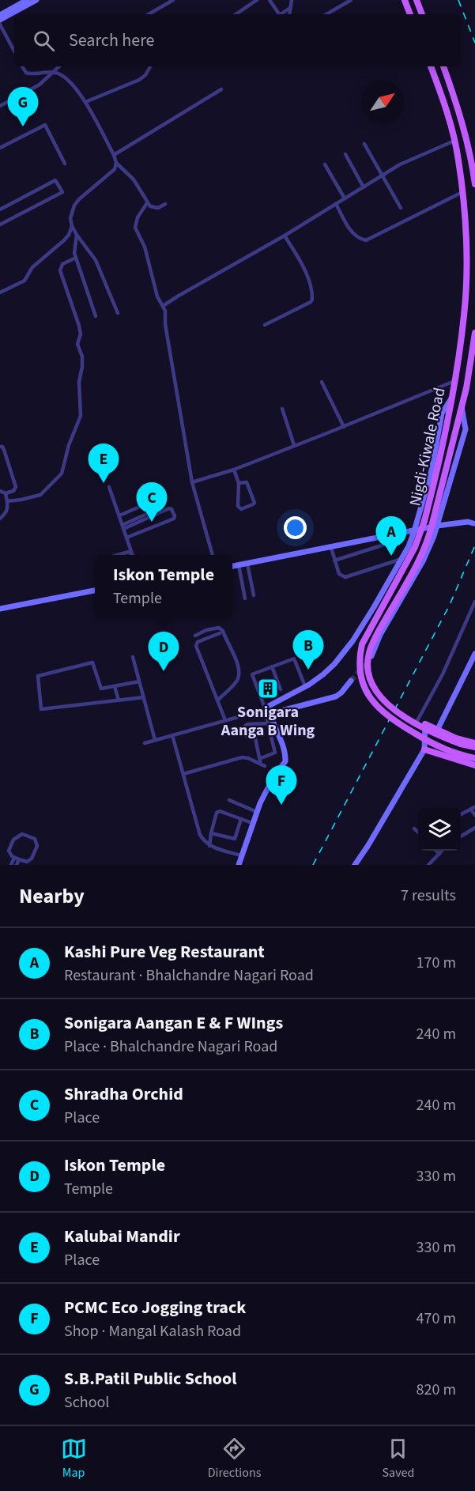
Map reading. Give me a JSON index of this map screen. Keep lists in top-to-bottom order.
{
  "streets": {
    "main road": ["Nigdi-Kiwale Road"]
  },
  "places": {
    "building": ["Sonigara Aanga B Wing"]
  },
  "north": "top right",
  "page": {
    "search": "Search here",
    "pins": [
      "G",
      "E",
      "C",
      "A",
      "B",
      "D",
      "F"
    ],
    "popup": ["Iskon Temple", "Temple"],
    "heading": ["Nearby", "7 results"],
    "list": [
      {
        "mark": "A",
        "name": "Kashi Pure Veg Restaurant",
        "note": "Restaurant · Bhalchandre Nagari Road",
        "value": "170 m"
      },
      {
        "mark": "B",
        "name": "Sonigara Aangan E & F WIngs",
        "note": "Place · Bhalchandre Nagari Road",
        "value": "240 m"
      },
      {
        "mark": "C",
        "name": "Shradha Orchid",
        "note": "Place",
        "value": "240 m"
      },
      {
        "mark": "D",
        "name": "Iskon Temple",
        "note": "Temple",
        "value": "330 m"
      },
      {
        "mark": "E",
        "name": "Kalubai Mandir",
        "note": "Place",
        "value": "330 m"
      },
      {
        "mark": "F",
        "name": "PCMC Eco Jogging track",
        "note": "Shop · Mangal Kalash Road",
        "value": "470 m"
      },
      {
        "mark": "G",
        "name": "S.B.Patil Public School",
        "note": "School",
        "value": "820 m"
      }
    ],
    "nav": ["Map", "Directions", "Saved"]
  }
}
